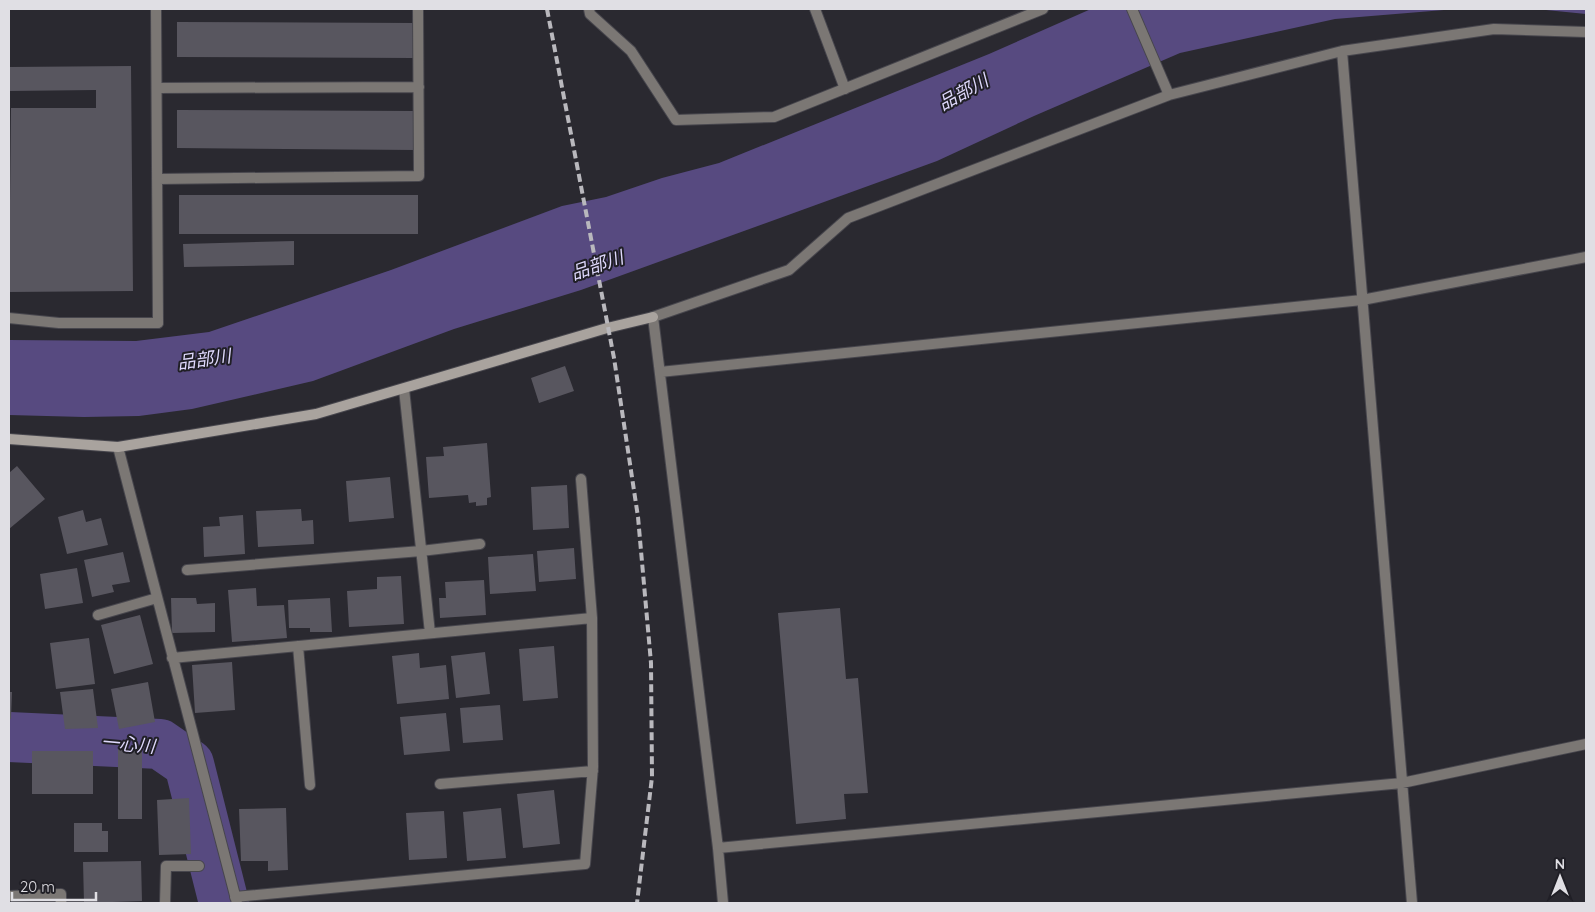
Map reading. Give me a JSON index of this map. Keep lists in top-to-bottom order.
{
  "water": ["品部川", "一心川"],
  "scale_bar": "20 m",
  "north": "top"
}
